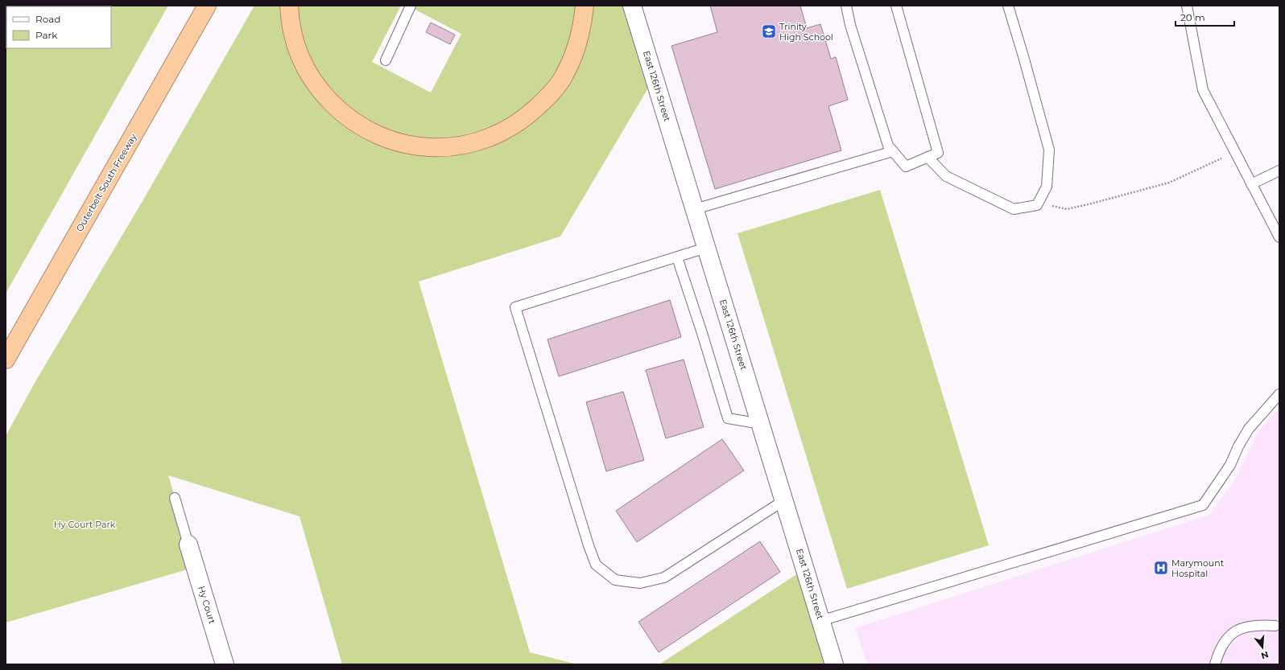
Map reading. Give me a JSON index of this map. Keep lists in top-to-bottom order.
{
  "streets": {
    "highway": ["Outerbelt South Freeway"],
    "street": ["East 126th Street", "Hy Court"]
  },
  "parks": ["Hy Court Park"],
  "places": {
    "school or university": ["Trinity High School"],
    "hospital": ["Marymount Hospital"]
  },
  "legend": ["Road", "Park"],
  "scale_bar": "20 m",
  "north": "bottom"
}
